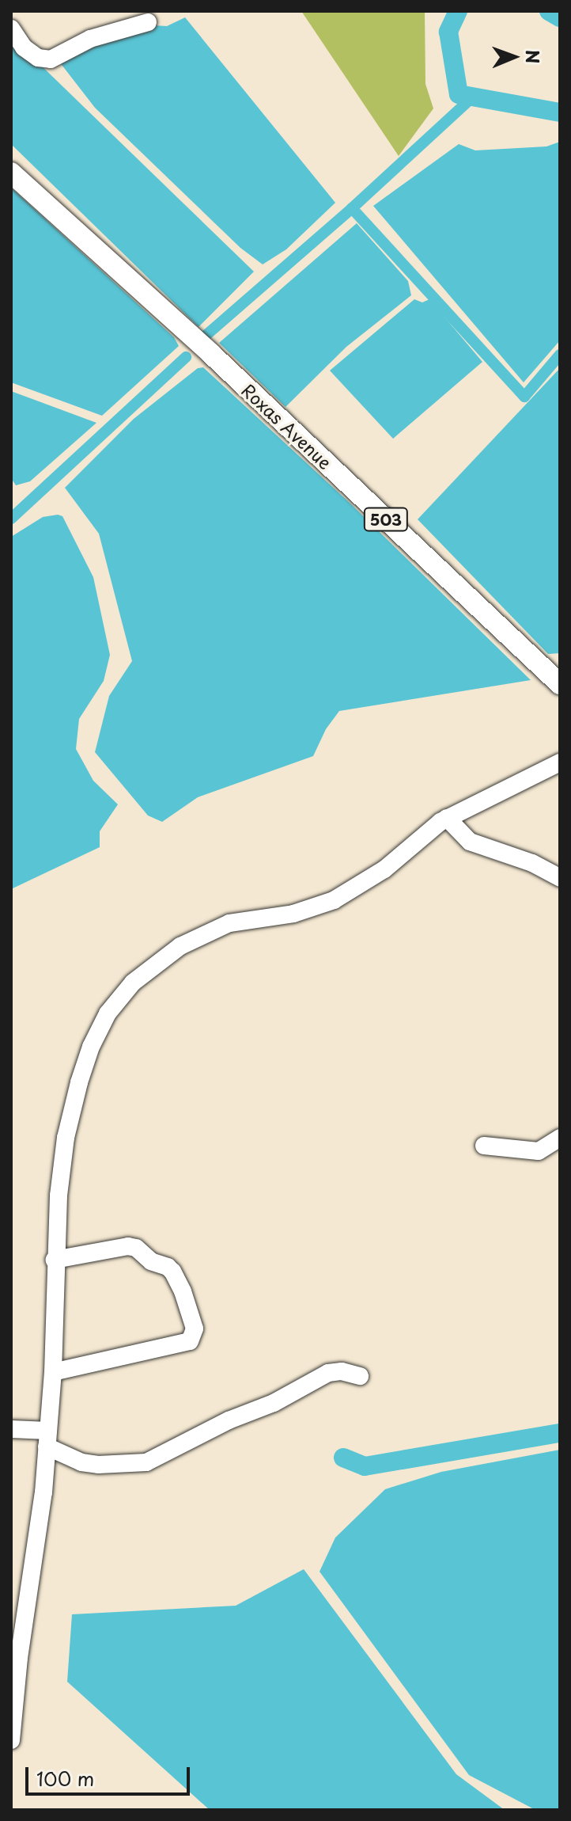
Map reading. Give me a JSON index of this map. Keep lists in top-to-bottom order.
{
  "streets": {
    "main road": ["Roxas Avenue", "503"]
  },
  "scale_bar": "100 m",
  "north": "right"
}
